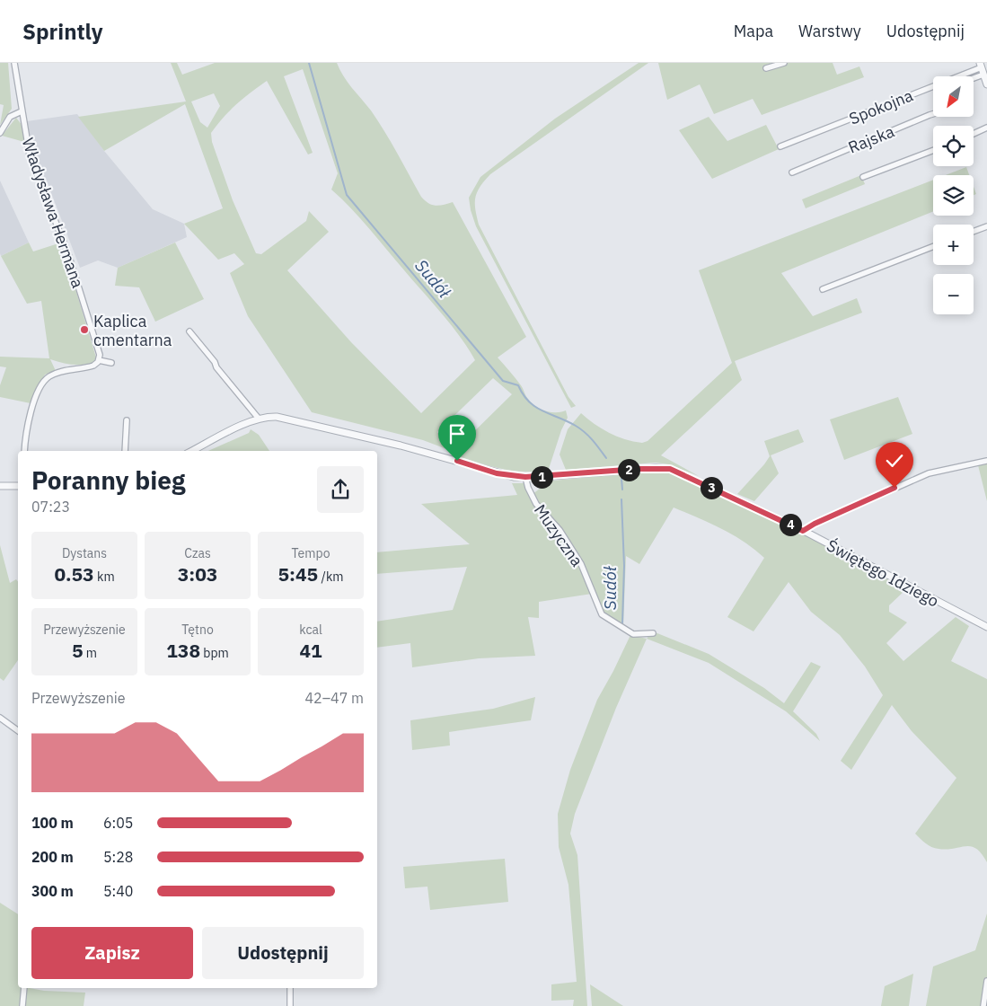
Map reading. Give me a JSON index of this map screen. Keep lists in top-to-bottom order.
{
  "streets": {
    "street": [
      "Spokojna",
      "Rajska",
      "Władysława Hermana",
      "Muzyczna",
      "Świętego Idziego"
    ]
  },
  "crossings": [
    ["Muzyczna", "Świętego Idziego"]
  ],
  "water": ["Sudół"],
  "places": ["Kaplica cmentarna"],
  "north": "bottom left",
  "page": {
    "header": "Sprintly",
    "nav": ["Mapa", "Warstwy", "Udostępnij"],
    "map_buttons": ["+", "−"],
    "heading": ["Poranny bieg", "07:23"],
    "pins": [
      "2",
      "1",
      "3",
      "4"
    ],
    "stats": [
      ["Dystans", "0.53 km"],
      ["Czas", "3:03"],
      ["Tempo", "5:45 /km"],
      ["Przewyższenie", "5 m"],
      ["Tętno", "138 bpm"],
      ["kcal", "41"]
    ],
    "chart": ["Przewyższenie", "42–47 m"],
    "list": [
      {
        "name": "100 m",
        "note": "6:05"
      },
      {
        "name": "200 m",
        "note": "5:28"
      },
      {
        "name": "300 m",
        "note": "5:40"
      }
    ],
    "buttons": ["Zapisz", "Udostępnij"]
  }
}
